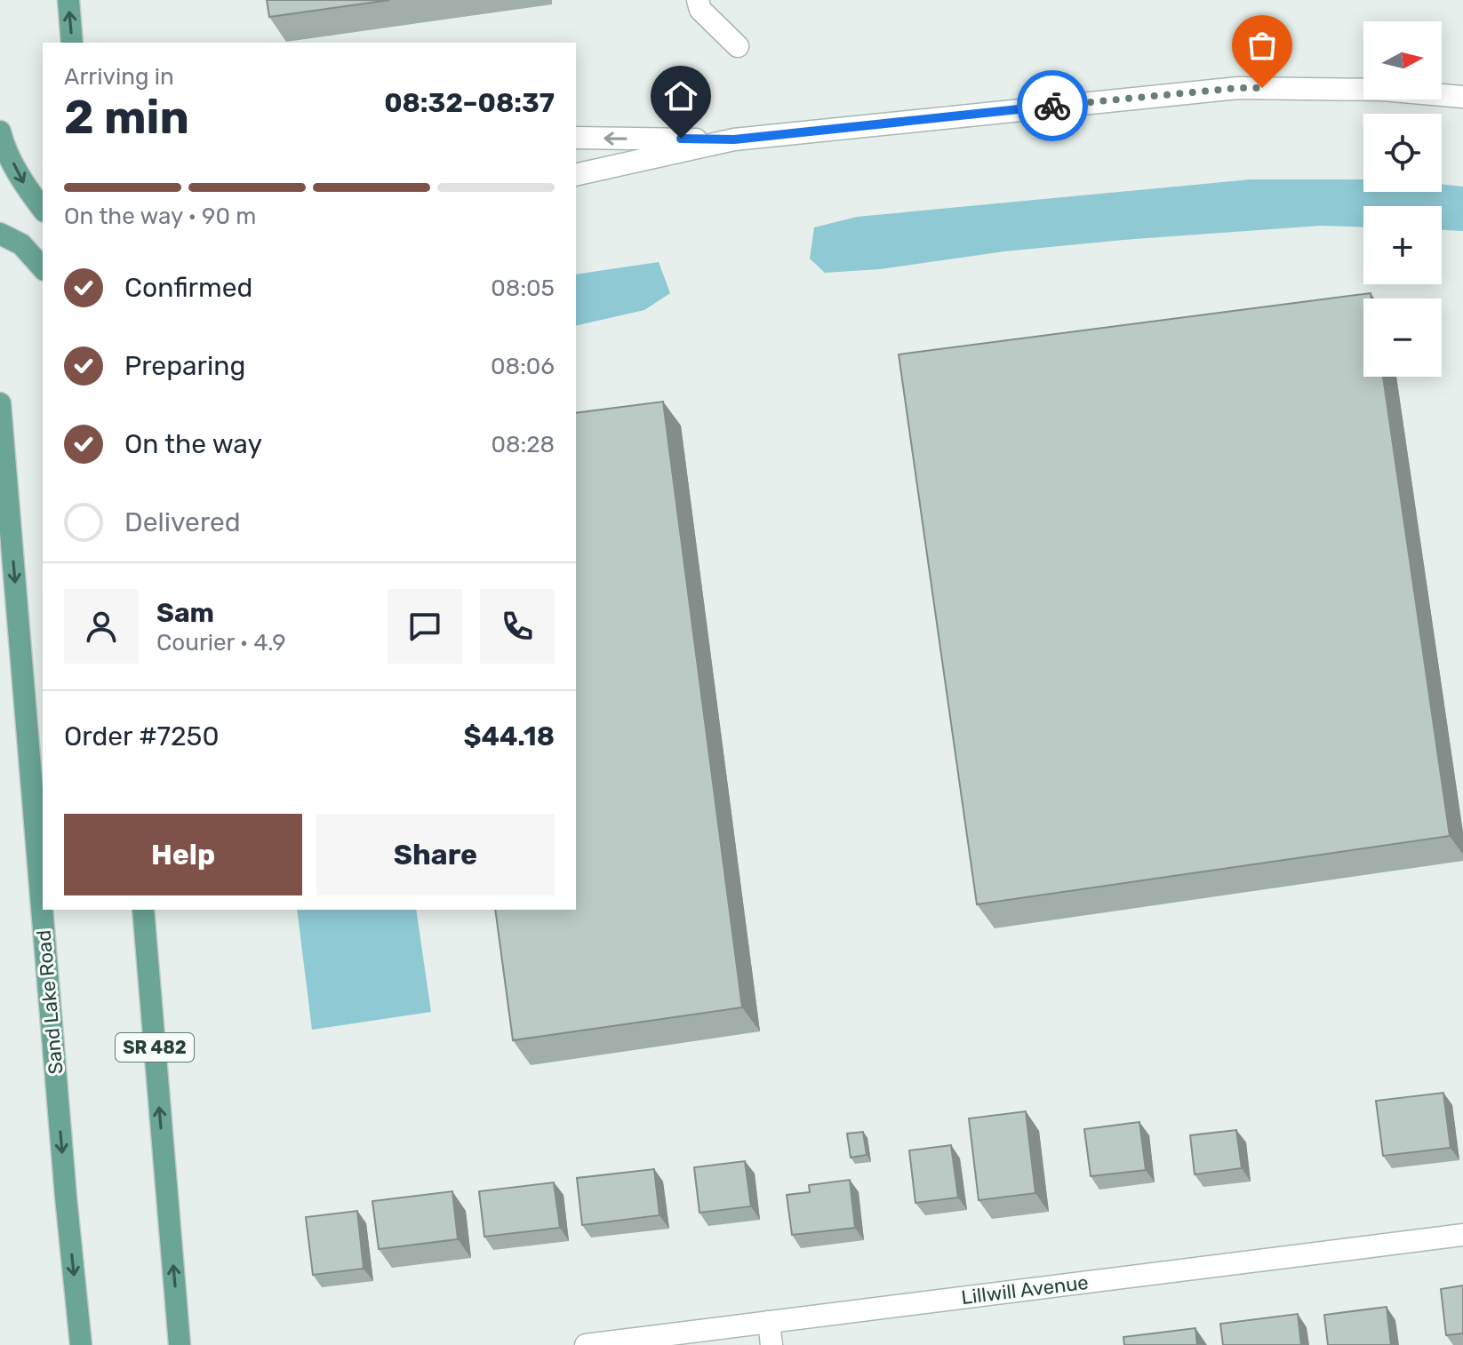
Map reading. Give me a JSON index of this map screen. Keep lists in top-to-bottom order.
{
  "streets": {
    "main road": ["Sand Lake Road", "SR 482"],
    "street": ["Lillwill Avenue"]
  },
  "north": "right",
  "page": {
    "map_buttons": ["+", "−"],
    "heading": ["2 min", "Arriving in", "08:32–08:37"],
    "panel": [
      "Sam",
      "Courier · 4.9",
      "Order #7250",
      "$44.18"
    ],
    "bar": "On the way · 90 m",
    "list": [
      ["Confirmed", "08:05"],
      ["Preparing", "08:06"],
      ["On the way", "08:28"],
      "Delivered"
    ],
    "buttons": ["Help", "Share"]
  }
}
